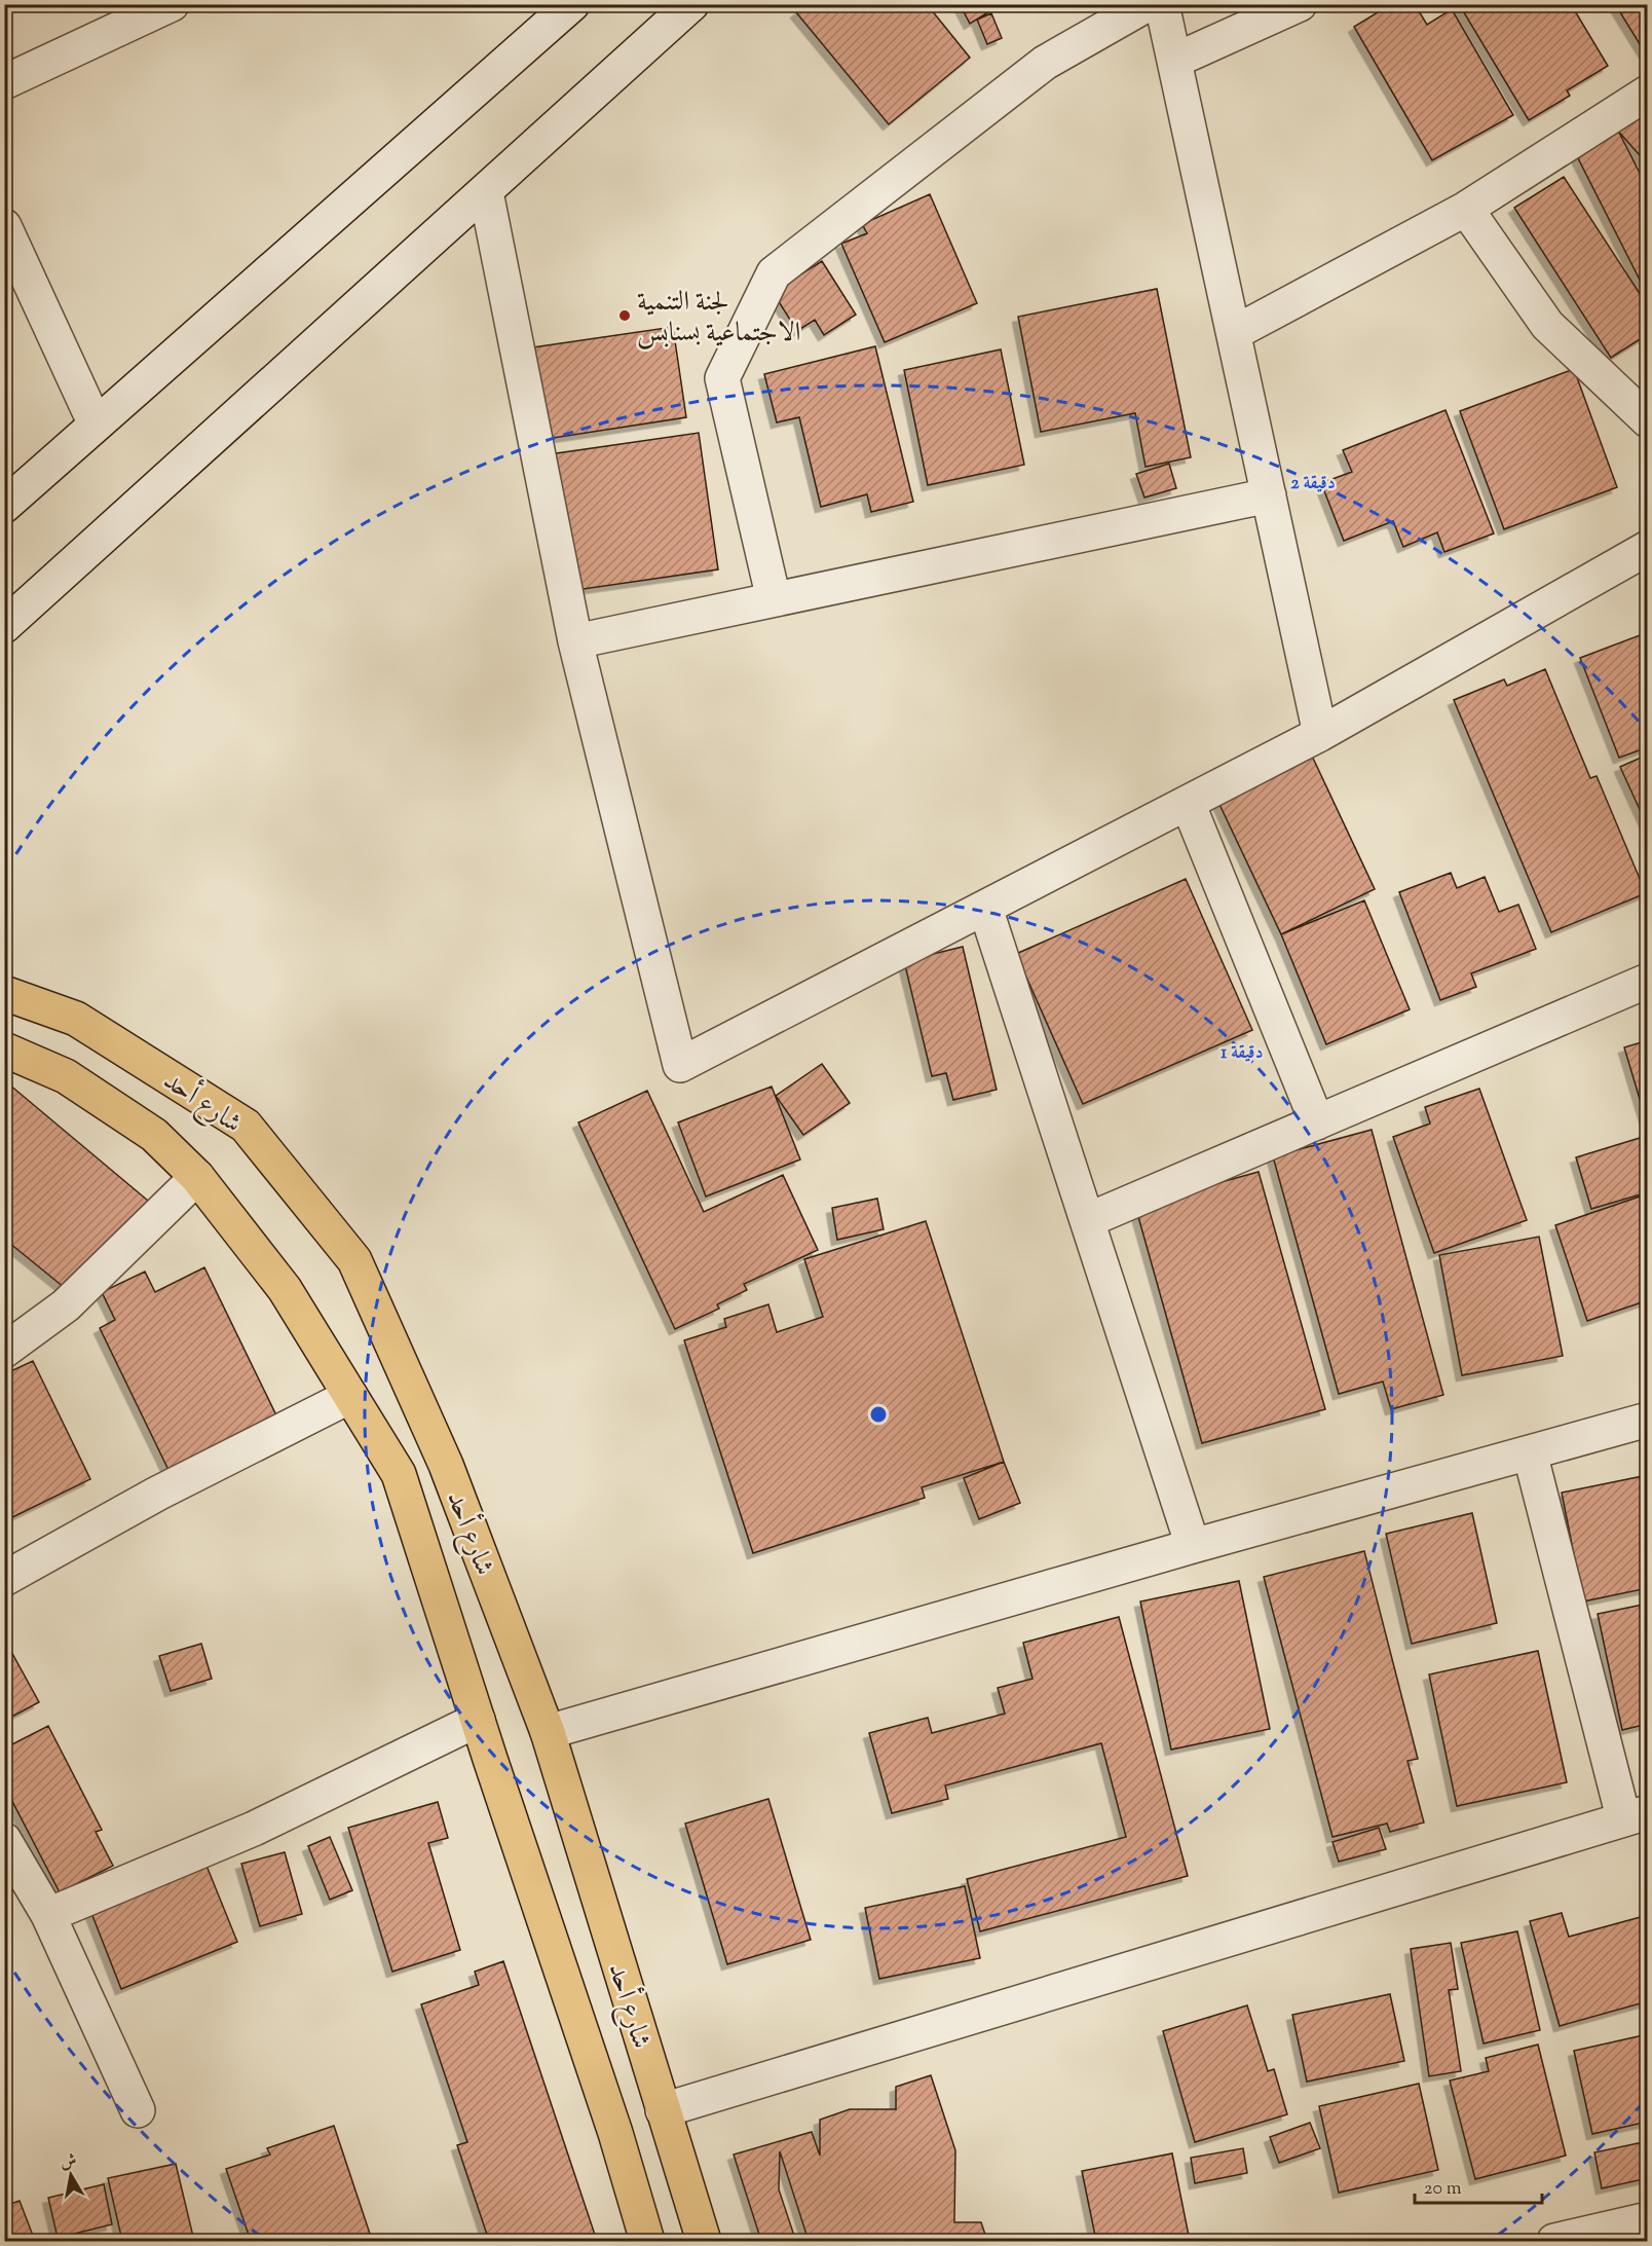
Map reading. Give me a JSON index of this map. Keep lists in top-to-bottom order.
{
  "streets": {
    "main road": ["شارع أحد"]
  },
  "places": ["لجنة التنمية الاجتماعية بسنابس"],
  "scale_bar": "20 m",
  "north": "top",
  "rings": ["2 دقيقة", "1 دقيقة"]
}
